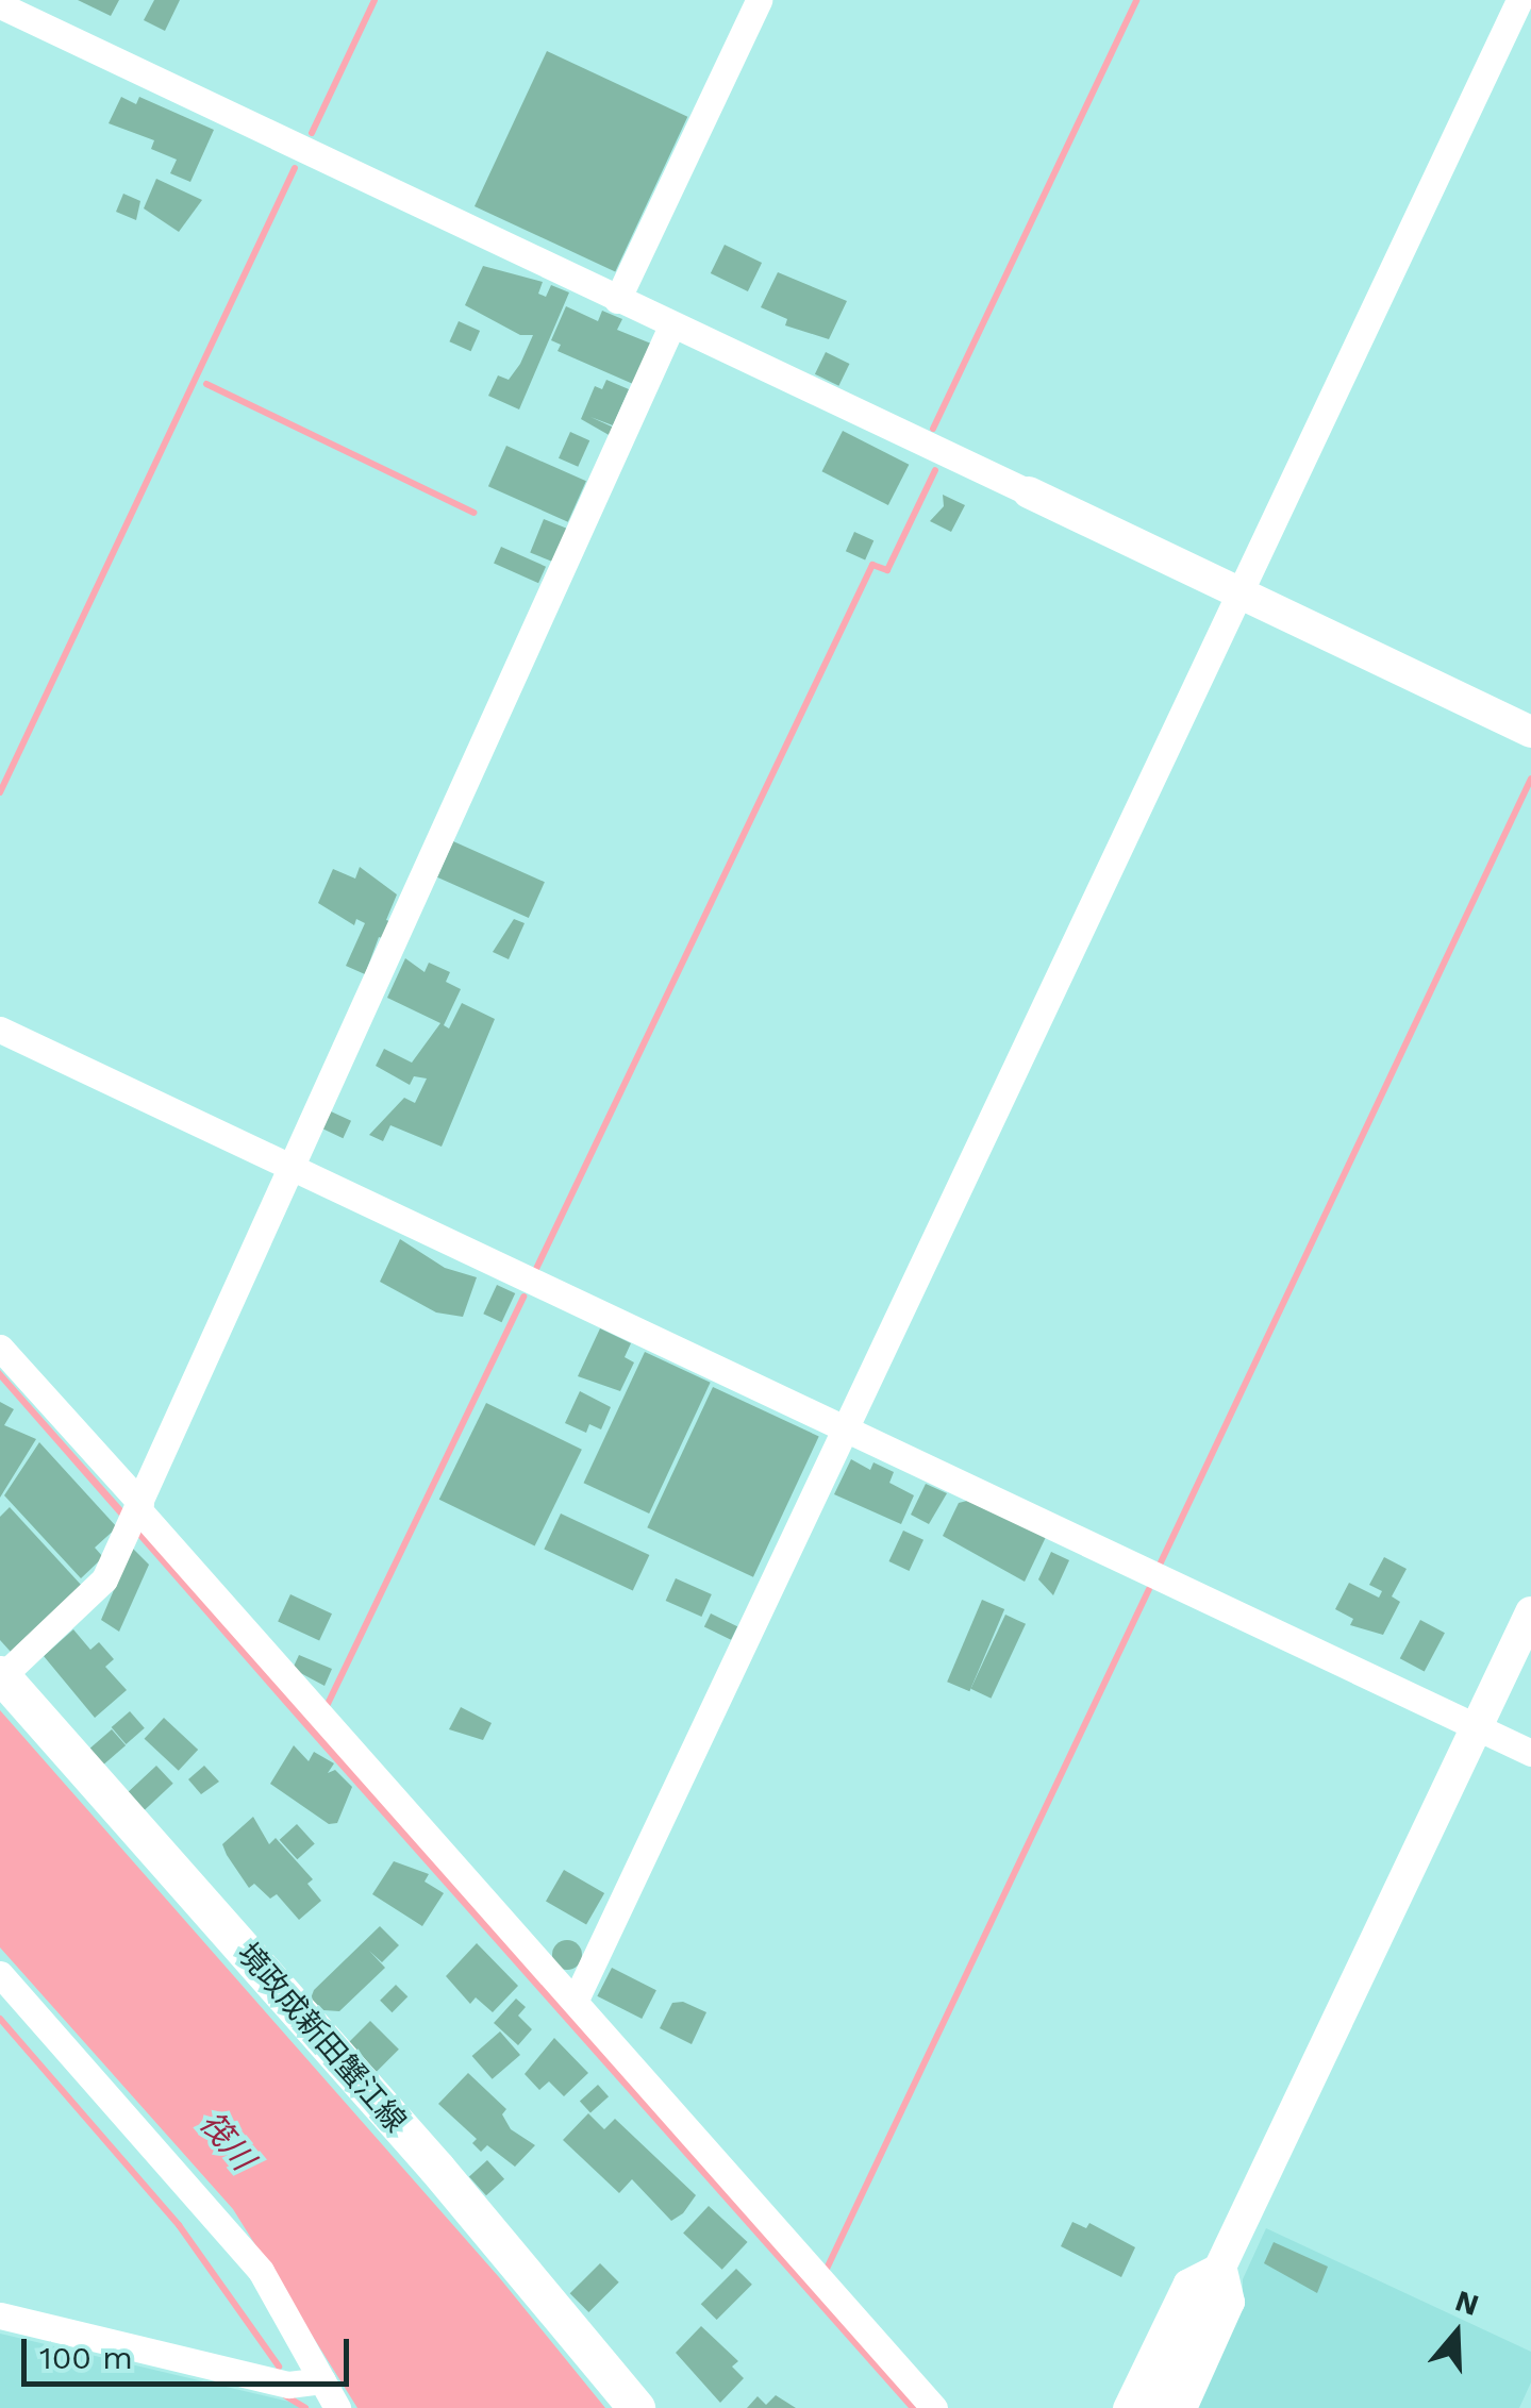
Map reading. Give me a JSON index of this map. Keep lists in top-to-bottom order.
{
  "streets": {
    "main road": ["境政成新田蟹江線"]
  },
  "water": ["筏川"],
  "scale_bar": "100 m",
  "north": "top"
}
